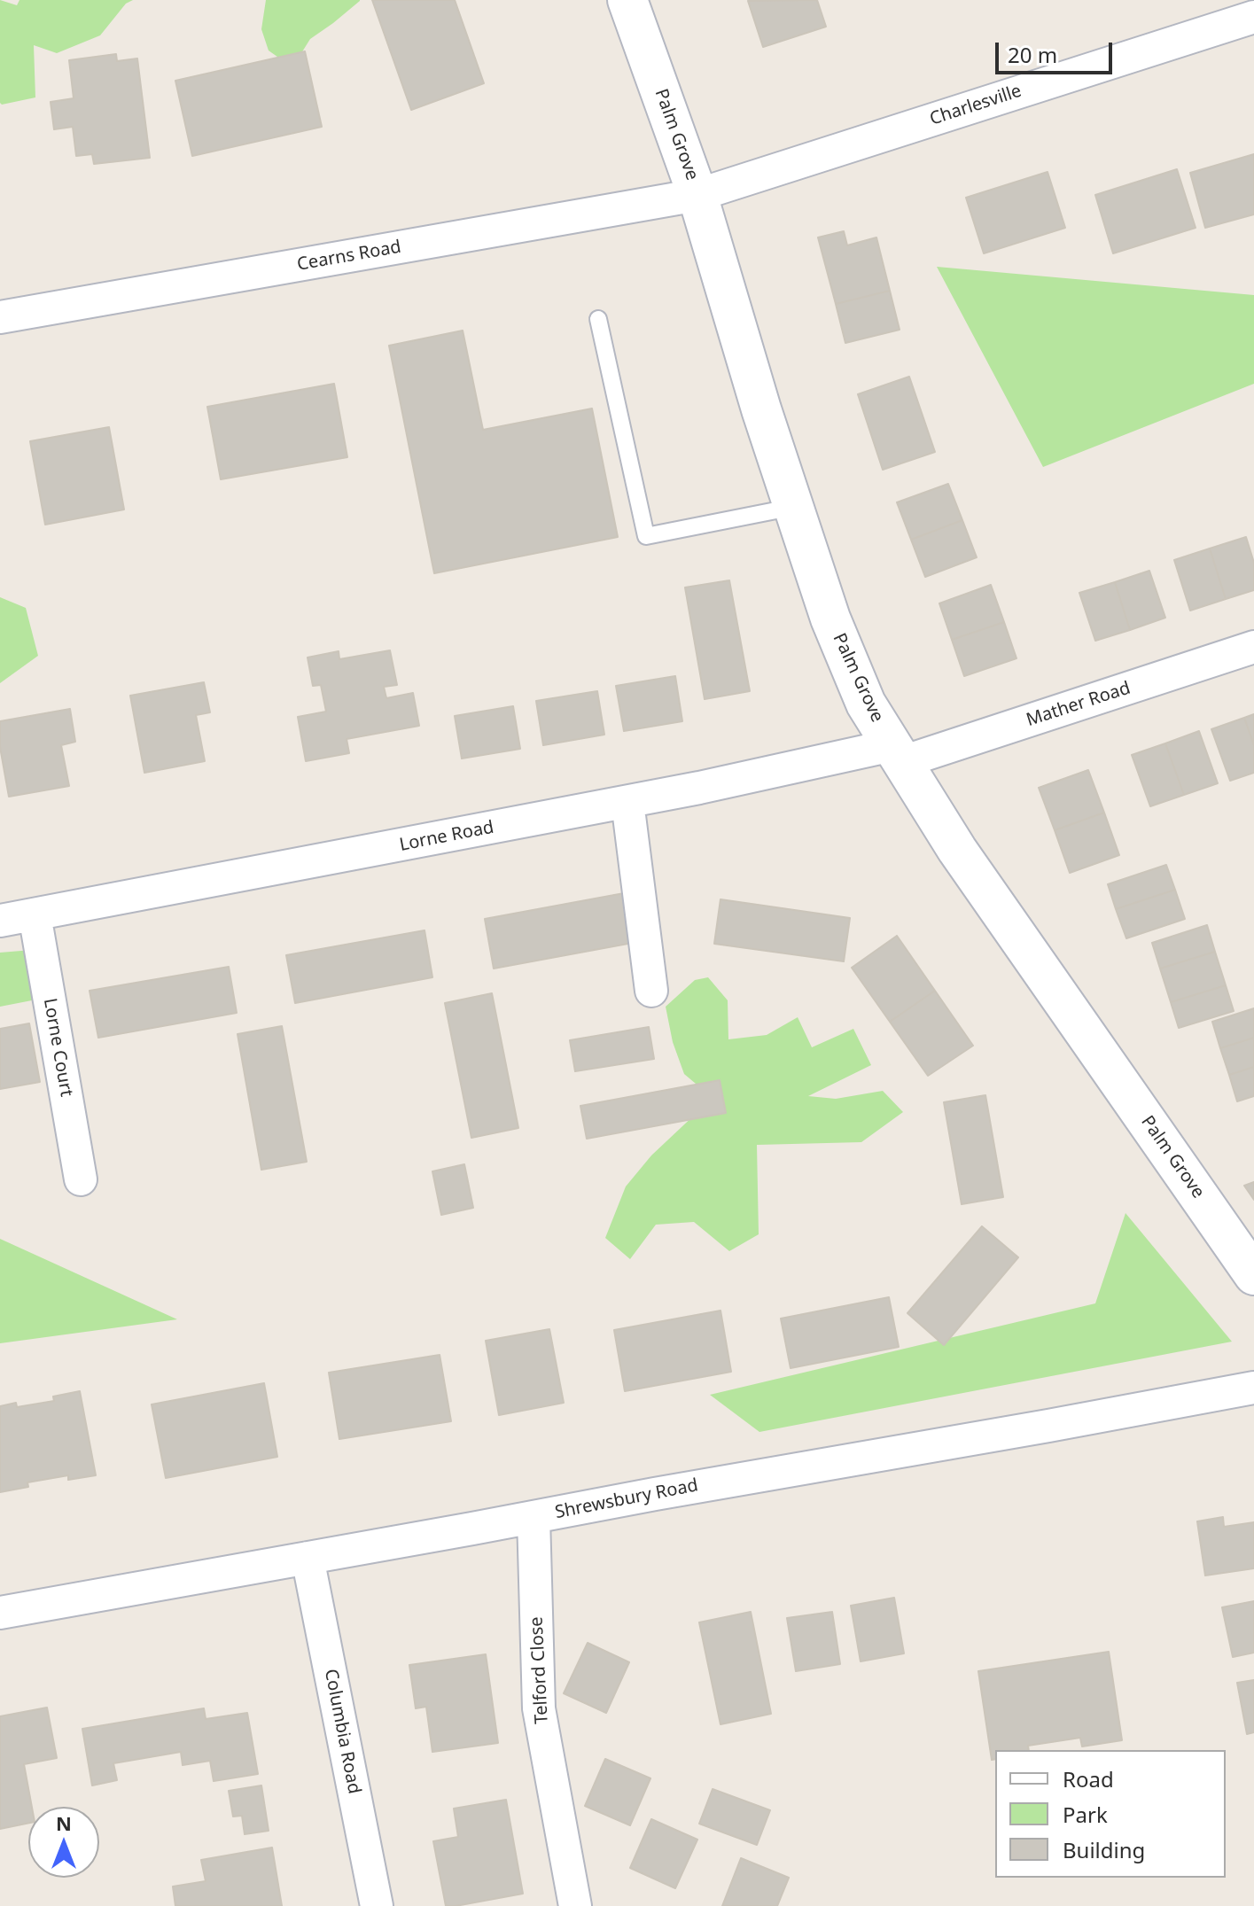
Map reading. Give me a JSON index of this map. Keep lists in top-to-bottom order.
{
  "streets": {
    "street": [
      "Charlesville",
      "Palm Grove",
      "Cearns Road",
      "Mather Road",
      "Lorne Road",
      "Lorne Court",
      "Shrewsbury Road",
      "Telford Close",
      "Columbia Road"
    ]
  },
  "crossings": [
    ["Charlesville", "Palm Grove"],
    ["Charlesville", "Cearns Road"],
    ["Palm Grove", "Cearns Road"],
    ["Palm Grove", "Mather Road"],
    ["Palm Grove", "Lorne Road"],
    ["Mather Road", "Lorne Road"],
    ["Lorne Road", "Lorne Court"],
    ["Shrewsbury Road", "Telford Close"],
    ["Shrewsbury Road", "Columbia Road"]
  ],
  "legend": ["Road", "Park", "Building"],
  "scale_bar": "20 m",
  "north": "top"
}
